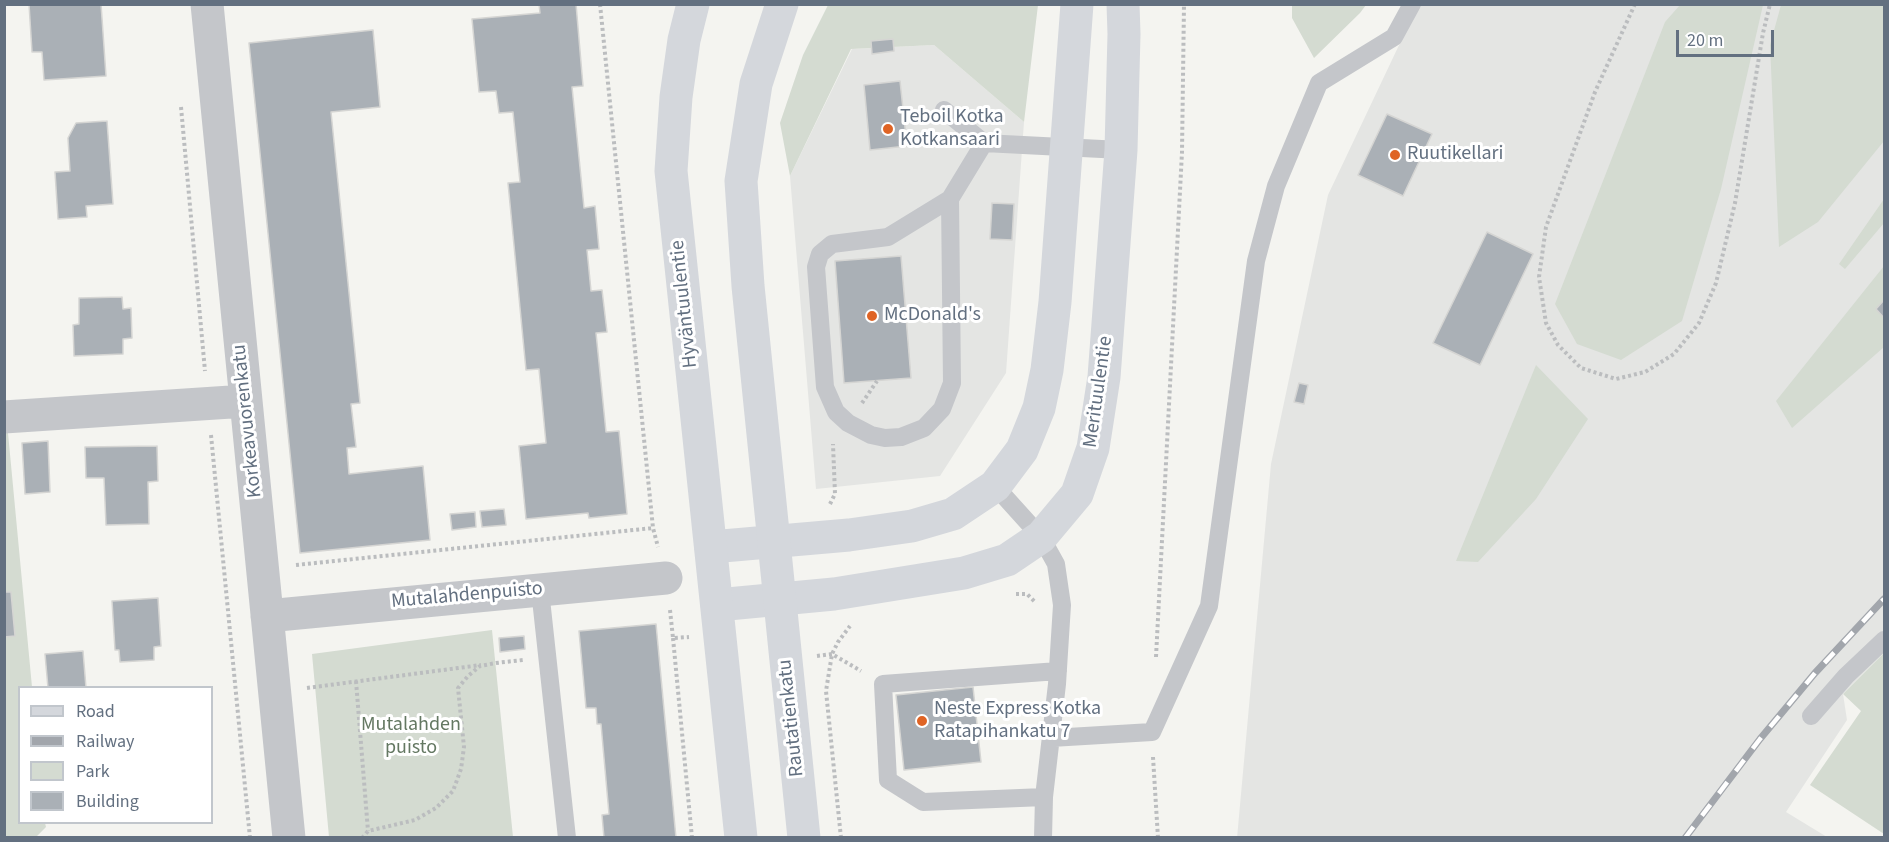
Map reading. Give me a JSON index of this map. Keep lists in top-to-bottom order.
{
  "streets": {
    "main road": ["Hyväntuulentie", "Merituulentie", "Rautatienkatu"],
    "street": ["Korkeavuorenkatu", "Mutalahdenpuisto"]
  },
  "crossings": [
    ["Hyväntuulentie", "Merituulentie"],
    ["Merituulentie", "Rautatienkatu"],
    ["Korkeavuorenkatu", "Mutalahdenpuisto"]
  ],
  "parks": ["Mutalahden puisto"],
  "places": [
    "Teboil Kotka Kotkansaari",
    "Ruutikellari",
    "McDonald's",
    "Neste Express Kotka Ratapihankatu 7"
  ],
  "legend": [
    "Road",
    "Railway",
    "Park",
    "Building"
  ],
  "scale_bar": "20 m"
}
